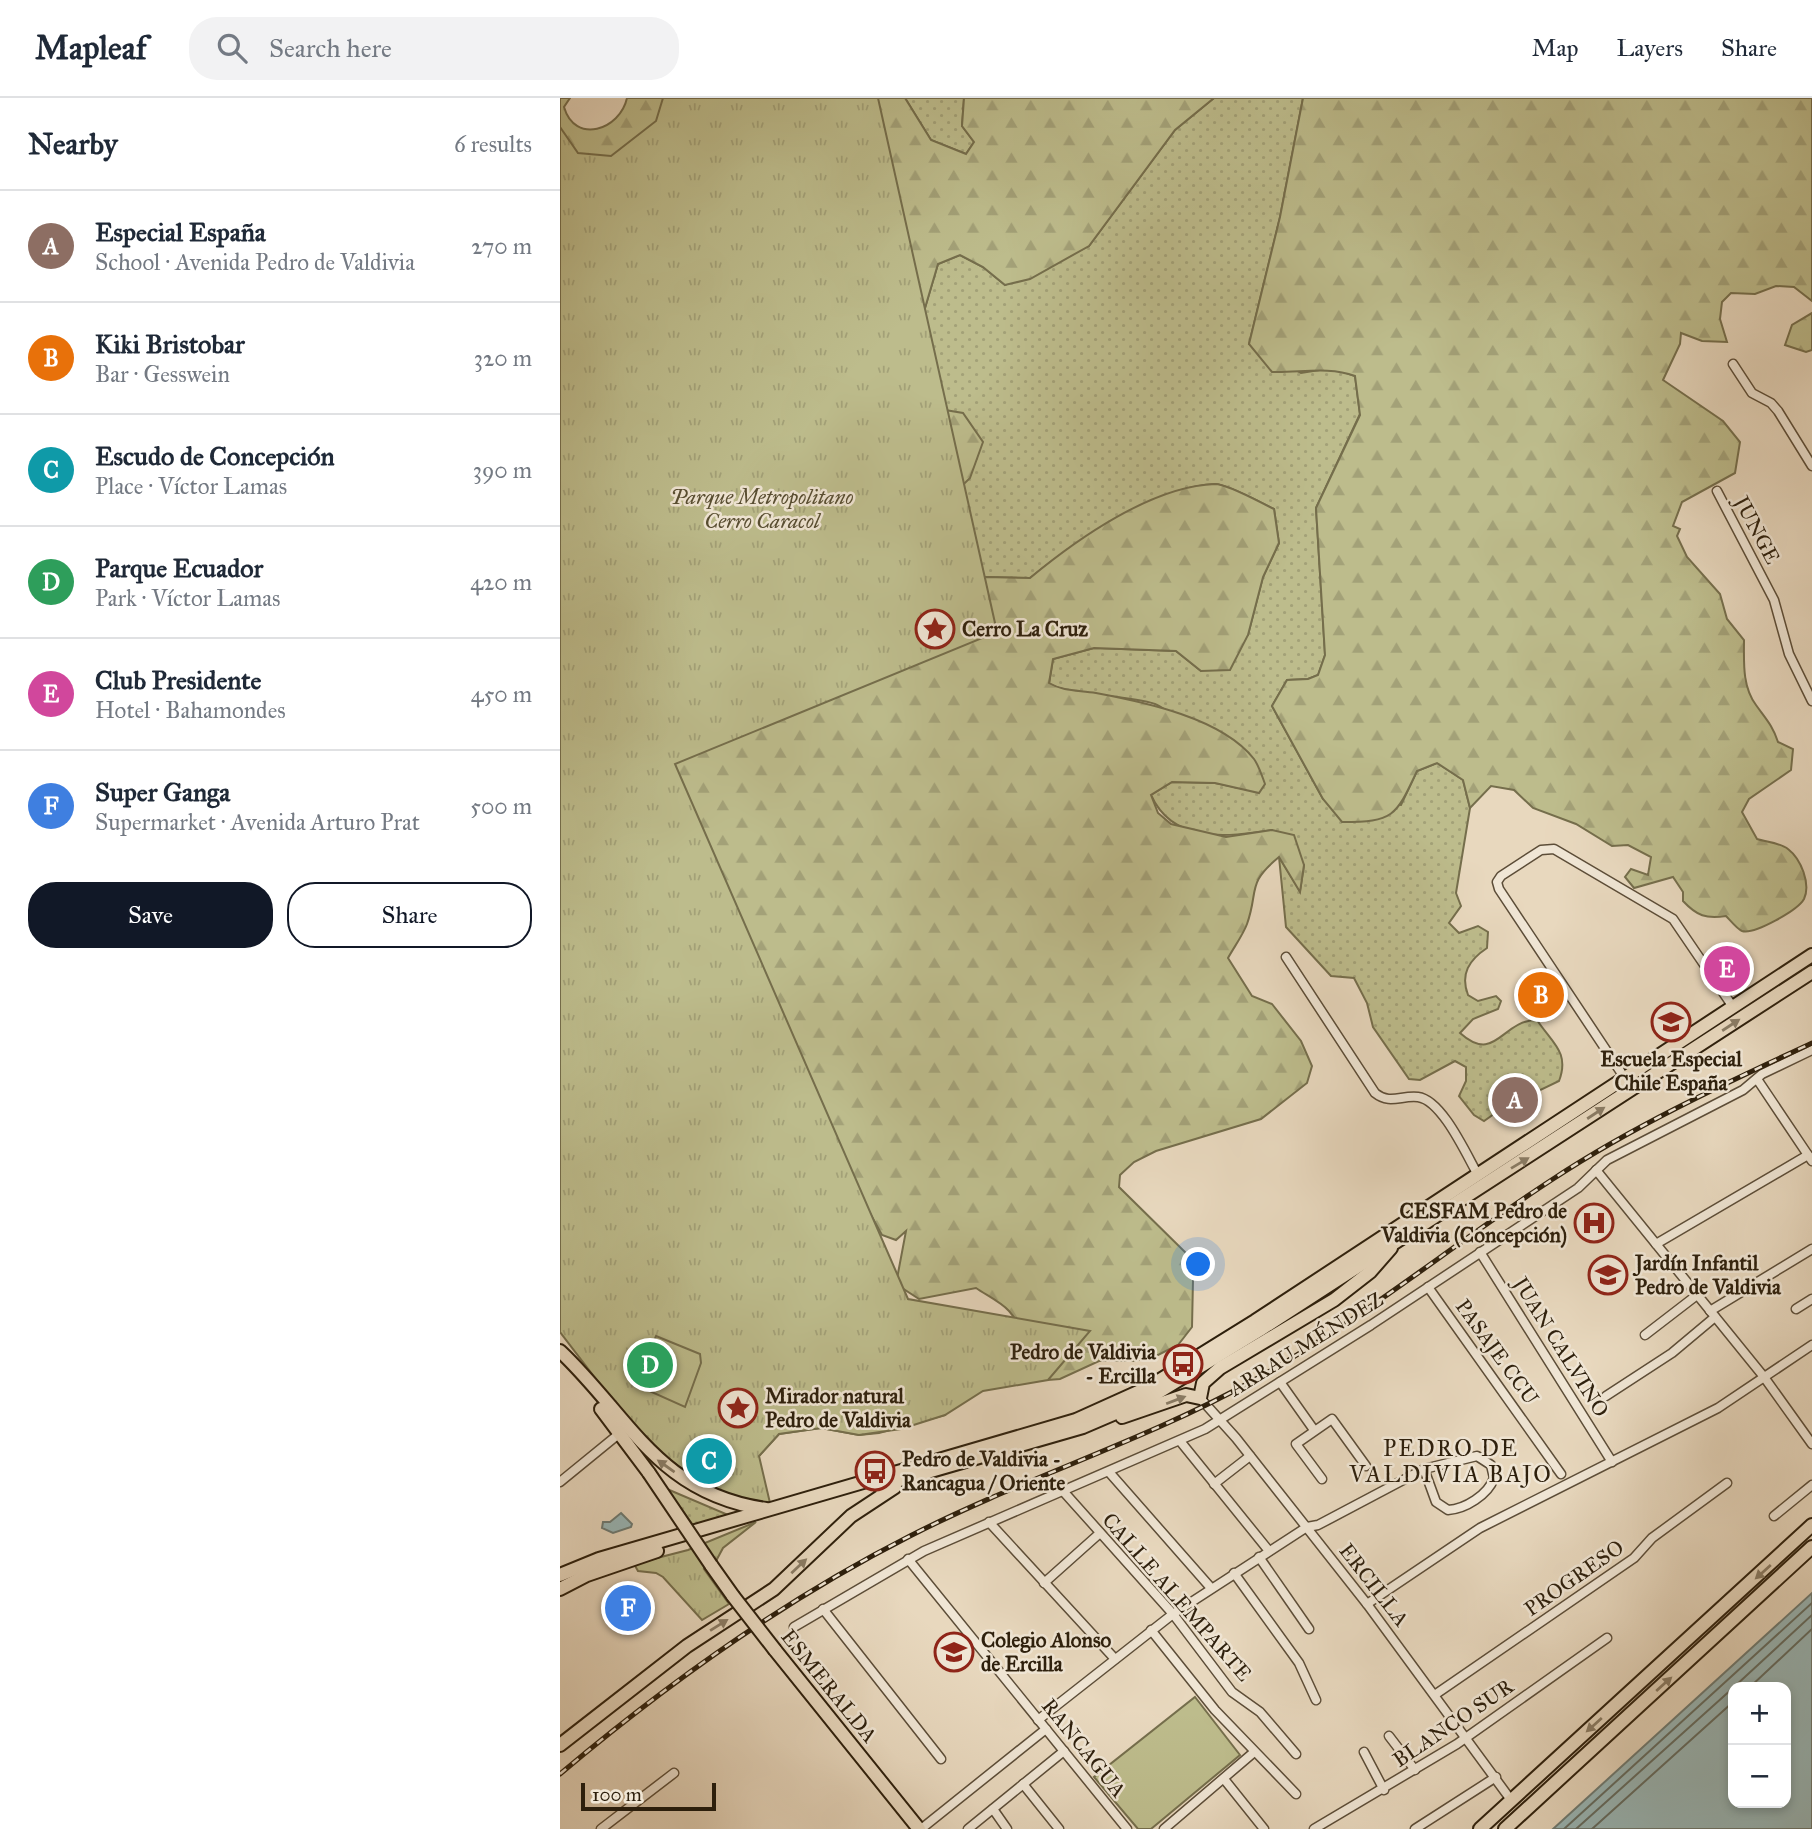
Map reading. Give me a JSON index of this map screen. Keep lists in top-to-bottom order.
{
  "streets": {
    "main road": ["ESMERALDA"],
    "street": [
      "JUNGE",
      "ARRAU MÉNDEZ",
      "JUAN CALVINO",
      "PASAJE CCU",
      "PROGRESO",
      "ERCILLA",
      "CALLE ALEMPARTE",
      "BLANCO SUR",
      "RANCAGUA"
    ]
  },
  "crossings": [
    ["ARRAU MÉNDEZ", "JUAN CALVINO"],
    ["ARRAU MÉNDEZ", "PASAJE CCU"],
    ["ARRAU MÉNDEZ", "ERCILLA"],
    ["ARRAU MÉNDEZ", "CALLE ALEMPARTE"],
    ["ARRAU MÉNDEZ", "ESMERALDA"],
    ["ARRAU MÉNDEZ", "RANCAGUA"],
    ["PROGRESO", "ERCILLA"],
    ["ERCILLA", "BLANCO SUR"]
  ],
  "districts": ["PEDRO DE VALDIVIA BAJO"],
  "parks": ["Parque Metropolitano Cerro Caracol"],
  "places": {
    "place": ["Cerro La Cruz", "Mirador natural Pedro de Valdivia"],
    "school or university": ["Escuela Especial Chile España", "Jardín Infantil Pedro de Valdivia", "Colegio Alonso de Ercilla"],
    "hospital": ["CESFAM Pedro de Valdivia (Concepción)"],
    "bus stop": ["Pedro de Valdivia - Ercilla", "Pedro de Valdivia - Rancagua / Oriente"]
  },
  "scale_bar": "100 m",
  "page": {
    "header": "Mapleaf",
    "search": "Search here",
    "nav": ["Map", "Layers", "Share"],
    "heading": ["Nearby", "6 results"],
    "list": [
      {
        "mark": "A",
        "name": "Especial España",
        "note": "School · Avenida Pedro de Valdivia",
        "value": "270 m"
      },
      {
        "mark": "B",
        "name": "Kiki Bristobar",
        "note": "Bar · Gesswein",
        "value": "320 m"
      },
      {
        "mark": "C",
        "name": "Escudo de Concepción",
        "note": "Place · Víctor Lamas",
        "value": "390 m"
      },
      {
        "mark": "D",
        "name": "Parque Ecuador",
        "note": "Park · Víctor Lamas",
        "value": "420 m"
      },
      {
        "mark": "E",
        "name": "Club Presidente",
        "note": "Hotel · Bahamondes",
        "value": "450 m"
      },
      {
        "mark": "F",
        "name": "Super Ganga",
        "note": "Supermarket · Avenida Arturo Prat",
        "value": "500 m"
      }
    ],
    "buttons": ["Save", "Share"],
    "pins": [
      "E",
      "B",
      "A",
      "D",
      "C",
      "F"
    ],
    "map_buttons": ["+", "−"],
    "scale": "100 m"
  }
}
